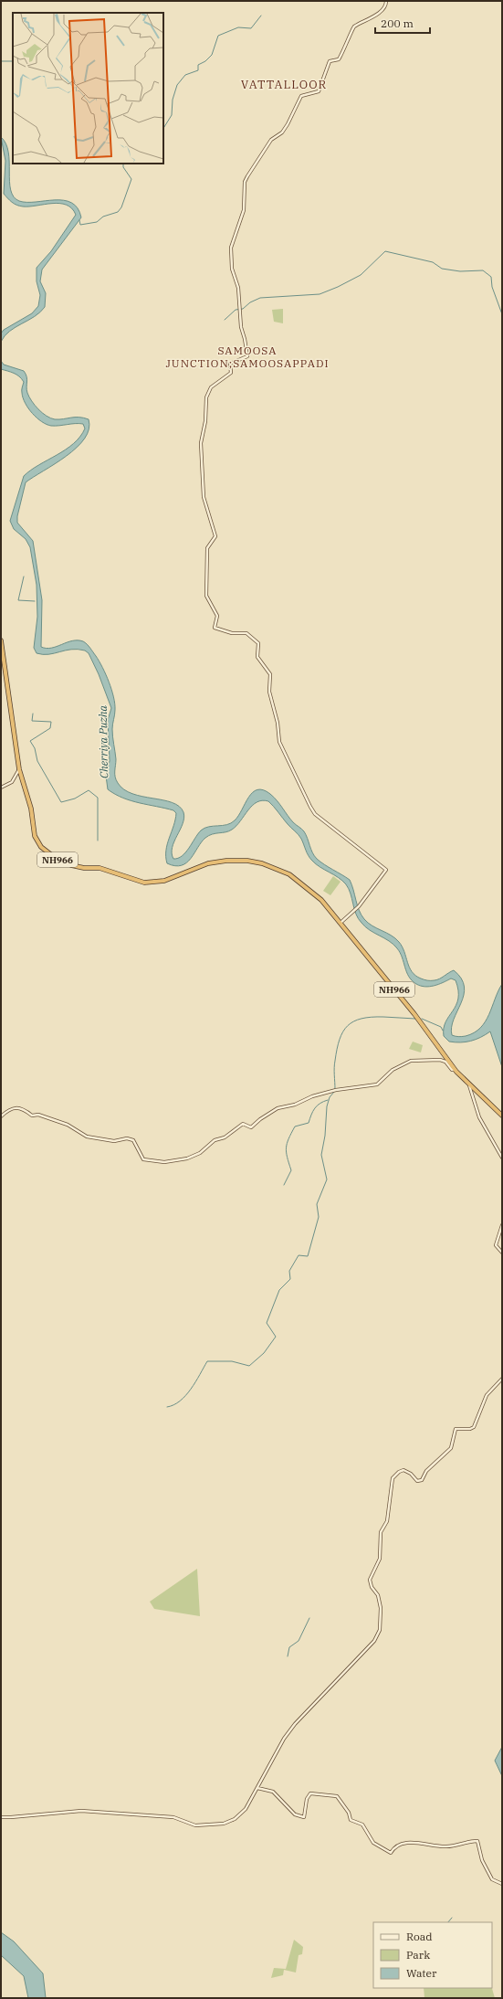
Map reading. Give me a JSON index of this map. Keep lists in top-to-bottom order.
{
  "streets": {
    "highway": ["NH966"]
  },
  "districts": ["VATTALLOOR", "SAMOOSA JUNCTION;SAMOOSAPPADI"],
  "water": ["Cherriya Puzha"],
  "legend": ["Road", "Park", "Water"],
  "scale_bar": "200 m"
}
